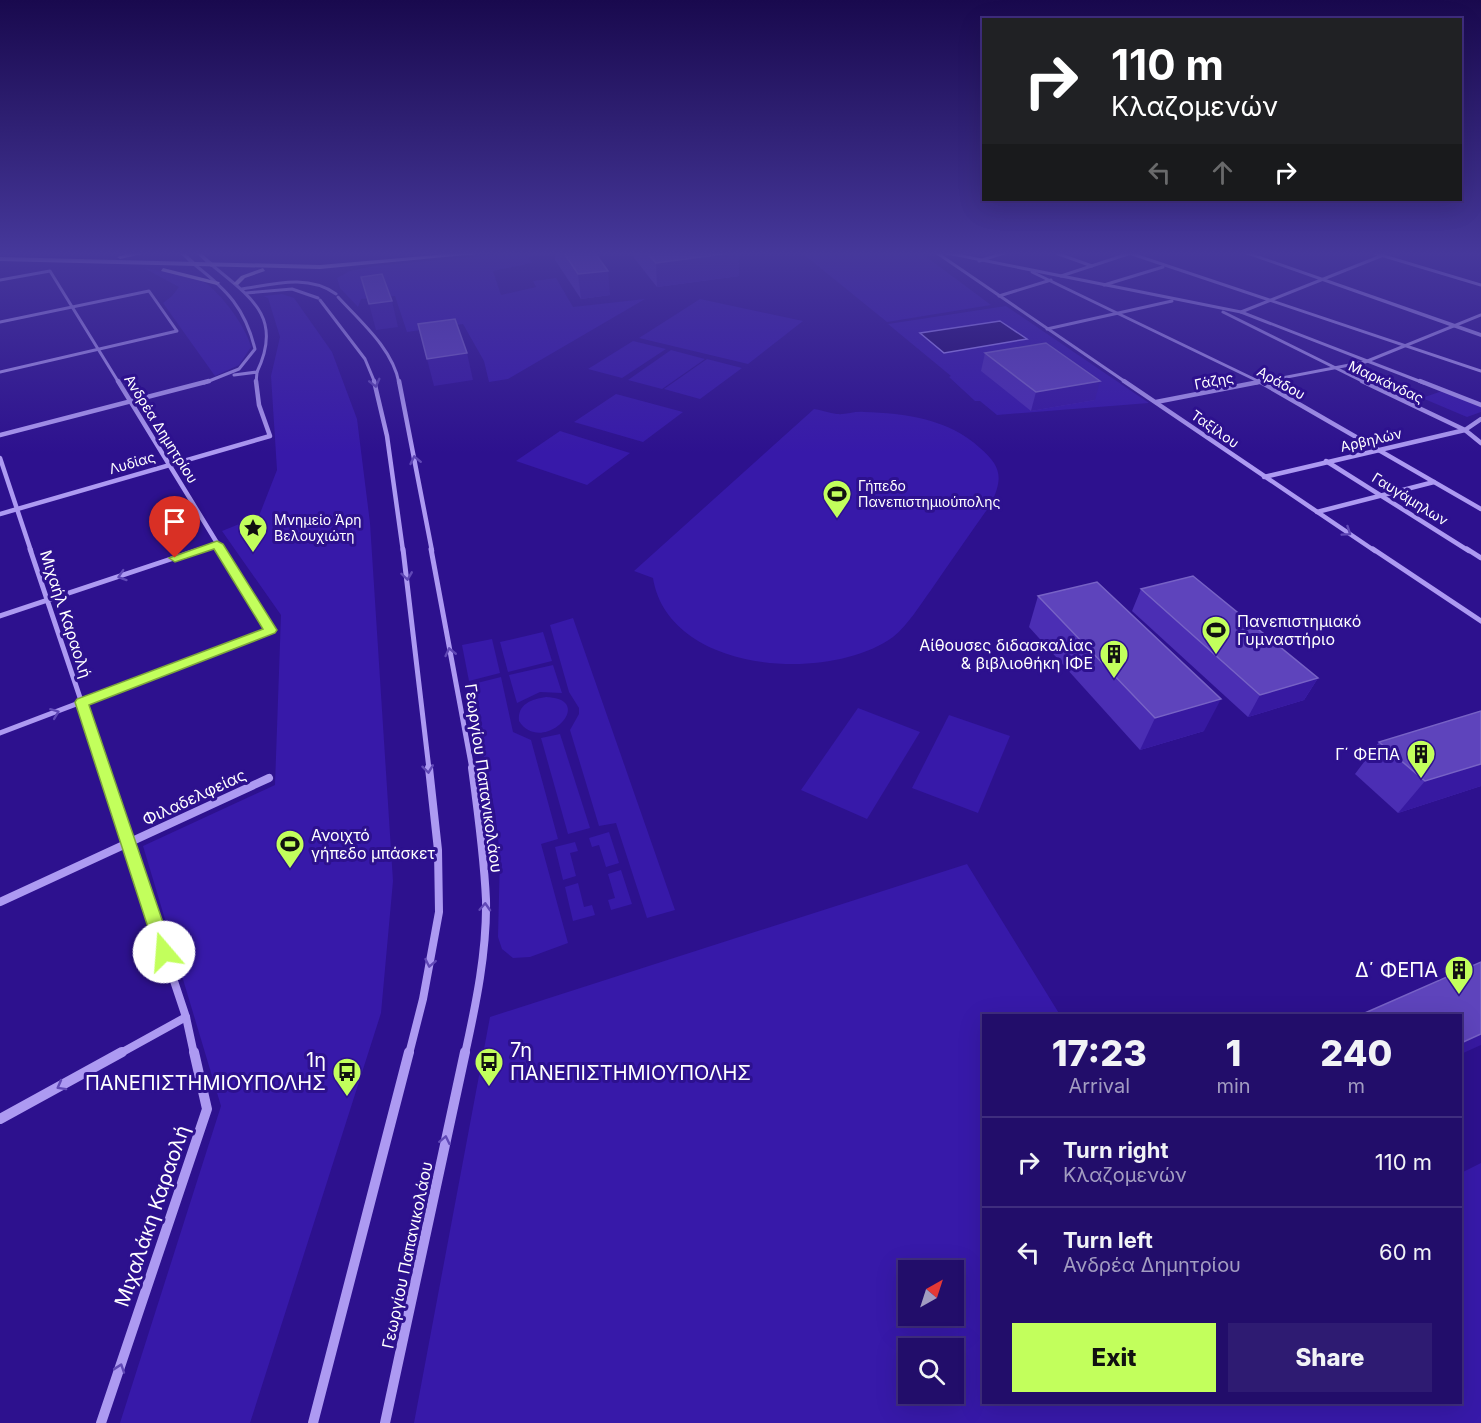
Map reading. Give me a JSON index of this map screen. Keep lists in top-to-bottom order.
{
  "streets": {
    "street": [
      "Γάζης",
      "Μαρκάνδας",
      "Αράδου",
      "Ανδρέα Δημητρίου",
      "Ταξίλου",
      "Αρβηλών",
      "Λυδίας",
      "Γαυγάμηλων",
      "Μιχαήλ Καραολή",
      "Γεωργίου Παπανικολάου",
      "Φιλαδελφείας",
      "Μιχαλάκη Καραολή"
    ]
  },
  "crossings": [
    ["Γάζης", "Μαρκάνδας"],
    ["Γάζης", "Αράδου"],
    ["Γάζης", "Ταξίλου"],
    ["Μαρκάνδας", "Αρβηλών"],
    ["Αράδου", "Αρβηλών"],
    ["Ανδρέα Δημητρίου", "Λυδίας"],
    ["Ανδρέα Δημητρίου", "Μιχαήλ Καραολή"],
    ["Ταξίλου", "Αρβηλών"],
    ["Αρβηλών", "Γαυγάμηλων"],
    ["Λυδίας", "Μιχαήλ Καραολή"],
    ["Μιχαήλ Καραολή", "Φιλαδελφείας"],
    ["Μιχαήλ Καραολή", "Μιχαλάκη Καραολή"]
  ],
  "one_way": ["Ταξίλου", "Μιχαλάκη Καραολή"],
  "places": {
    "sports": ["Γήπεδο Πανεπιστημιούπολης", "Πανεπιστημιακό Γυμναστήριο", "Ανοιχτό γήπεδο μπάσκετ"],
    "place": ["Μνημείο Άρη Βελουχιώτη"],
    "building": ["Αίθουσες διδασκαλίας & βιβλιοθήκη ΙΦΕ", "Γ΄ ΦΕΠΑ", "Δ΄ ΦΕΠΑ"],
    "bus stop": ["7η ΠΑΝΕΠΙΣΤΗΜΙΟΥΠΟΛΗΣ", "1η ΠΑΝΕΠΙΣΤΗΜΙΟΥΠΟΛΗΣ"]
  },
  "north": "top right",
  "page": {
    "turn": ["110 m", "Κλαζομενών"],
    "eta": [
      "17:23",
      "Arrival",
      "1",
      "min",
      "240",
      "m"
    ],
    "list": [
      {
        "name": "Turn right",
        "note": "Κλαζομενών",
        "value": "110 m"
      },
      {
        "name": "Turn left",
        "note": "Ανδρέα Δημητρίου",
        "value": "60 m"
      }
    ],
    "buttons": ["Exit", "Share"]
  }
}
